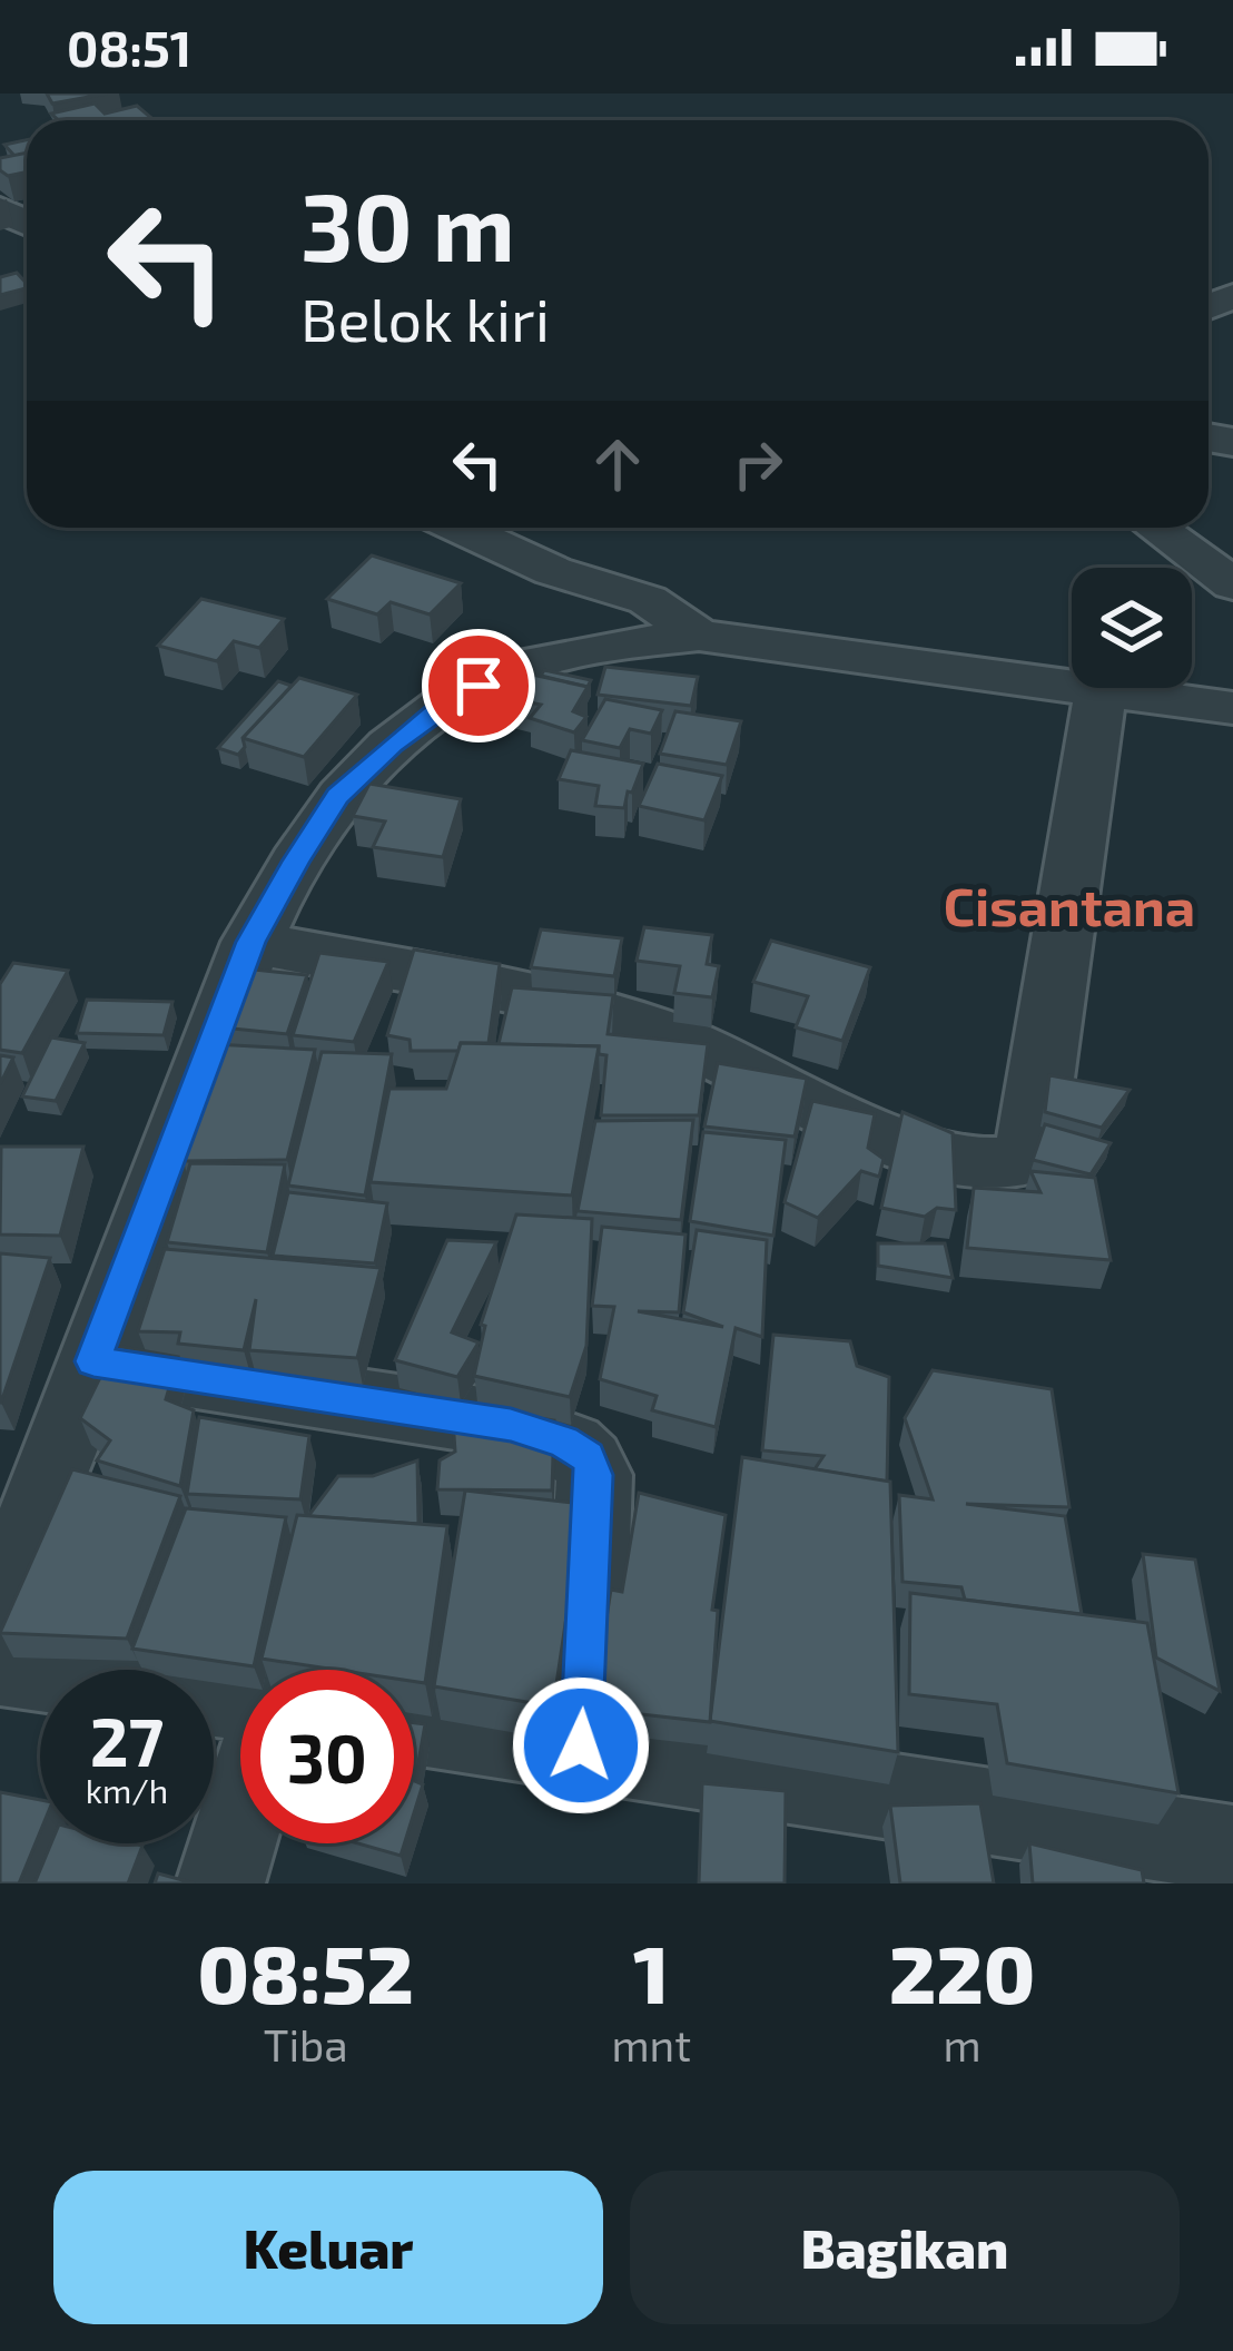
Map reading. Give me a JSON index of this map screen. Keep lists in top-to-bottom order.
{
  "districts": ["Cisantana"],
  "page": {
    "status": "08:51",
    "turn": ["30 m", "Belok kiri"],
    "speed": "27 km/h",
    "limit": "30",
    "eta": [
      "08:52",
      "Tiba",
      "1",
      "mnt",
      "220",
      "m"
    ],
    "buttons": ["Keluar", "Bagikan"]
  }
}
